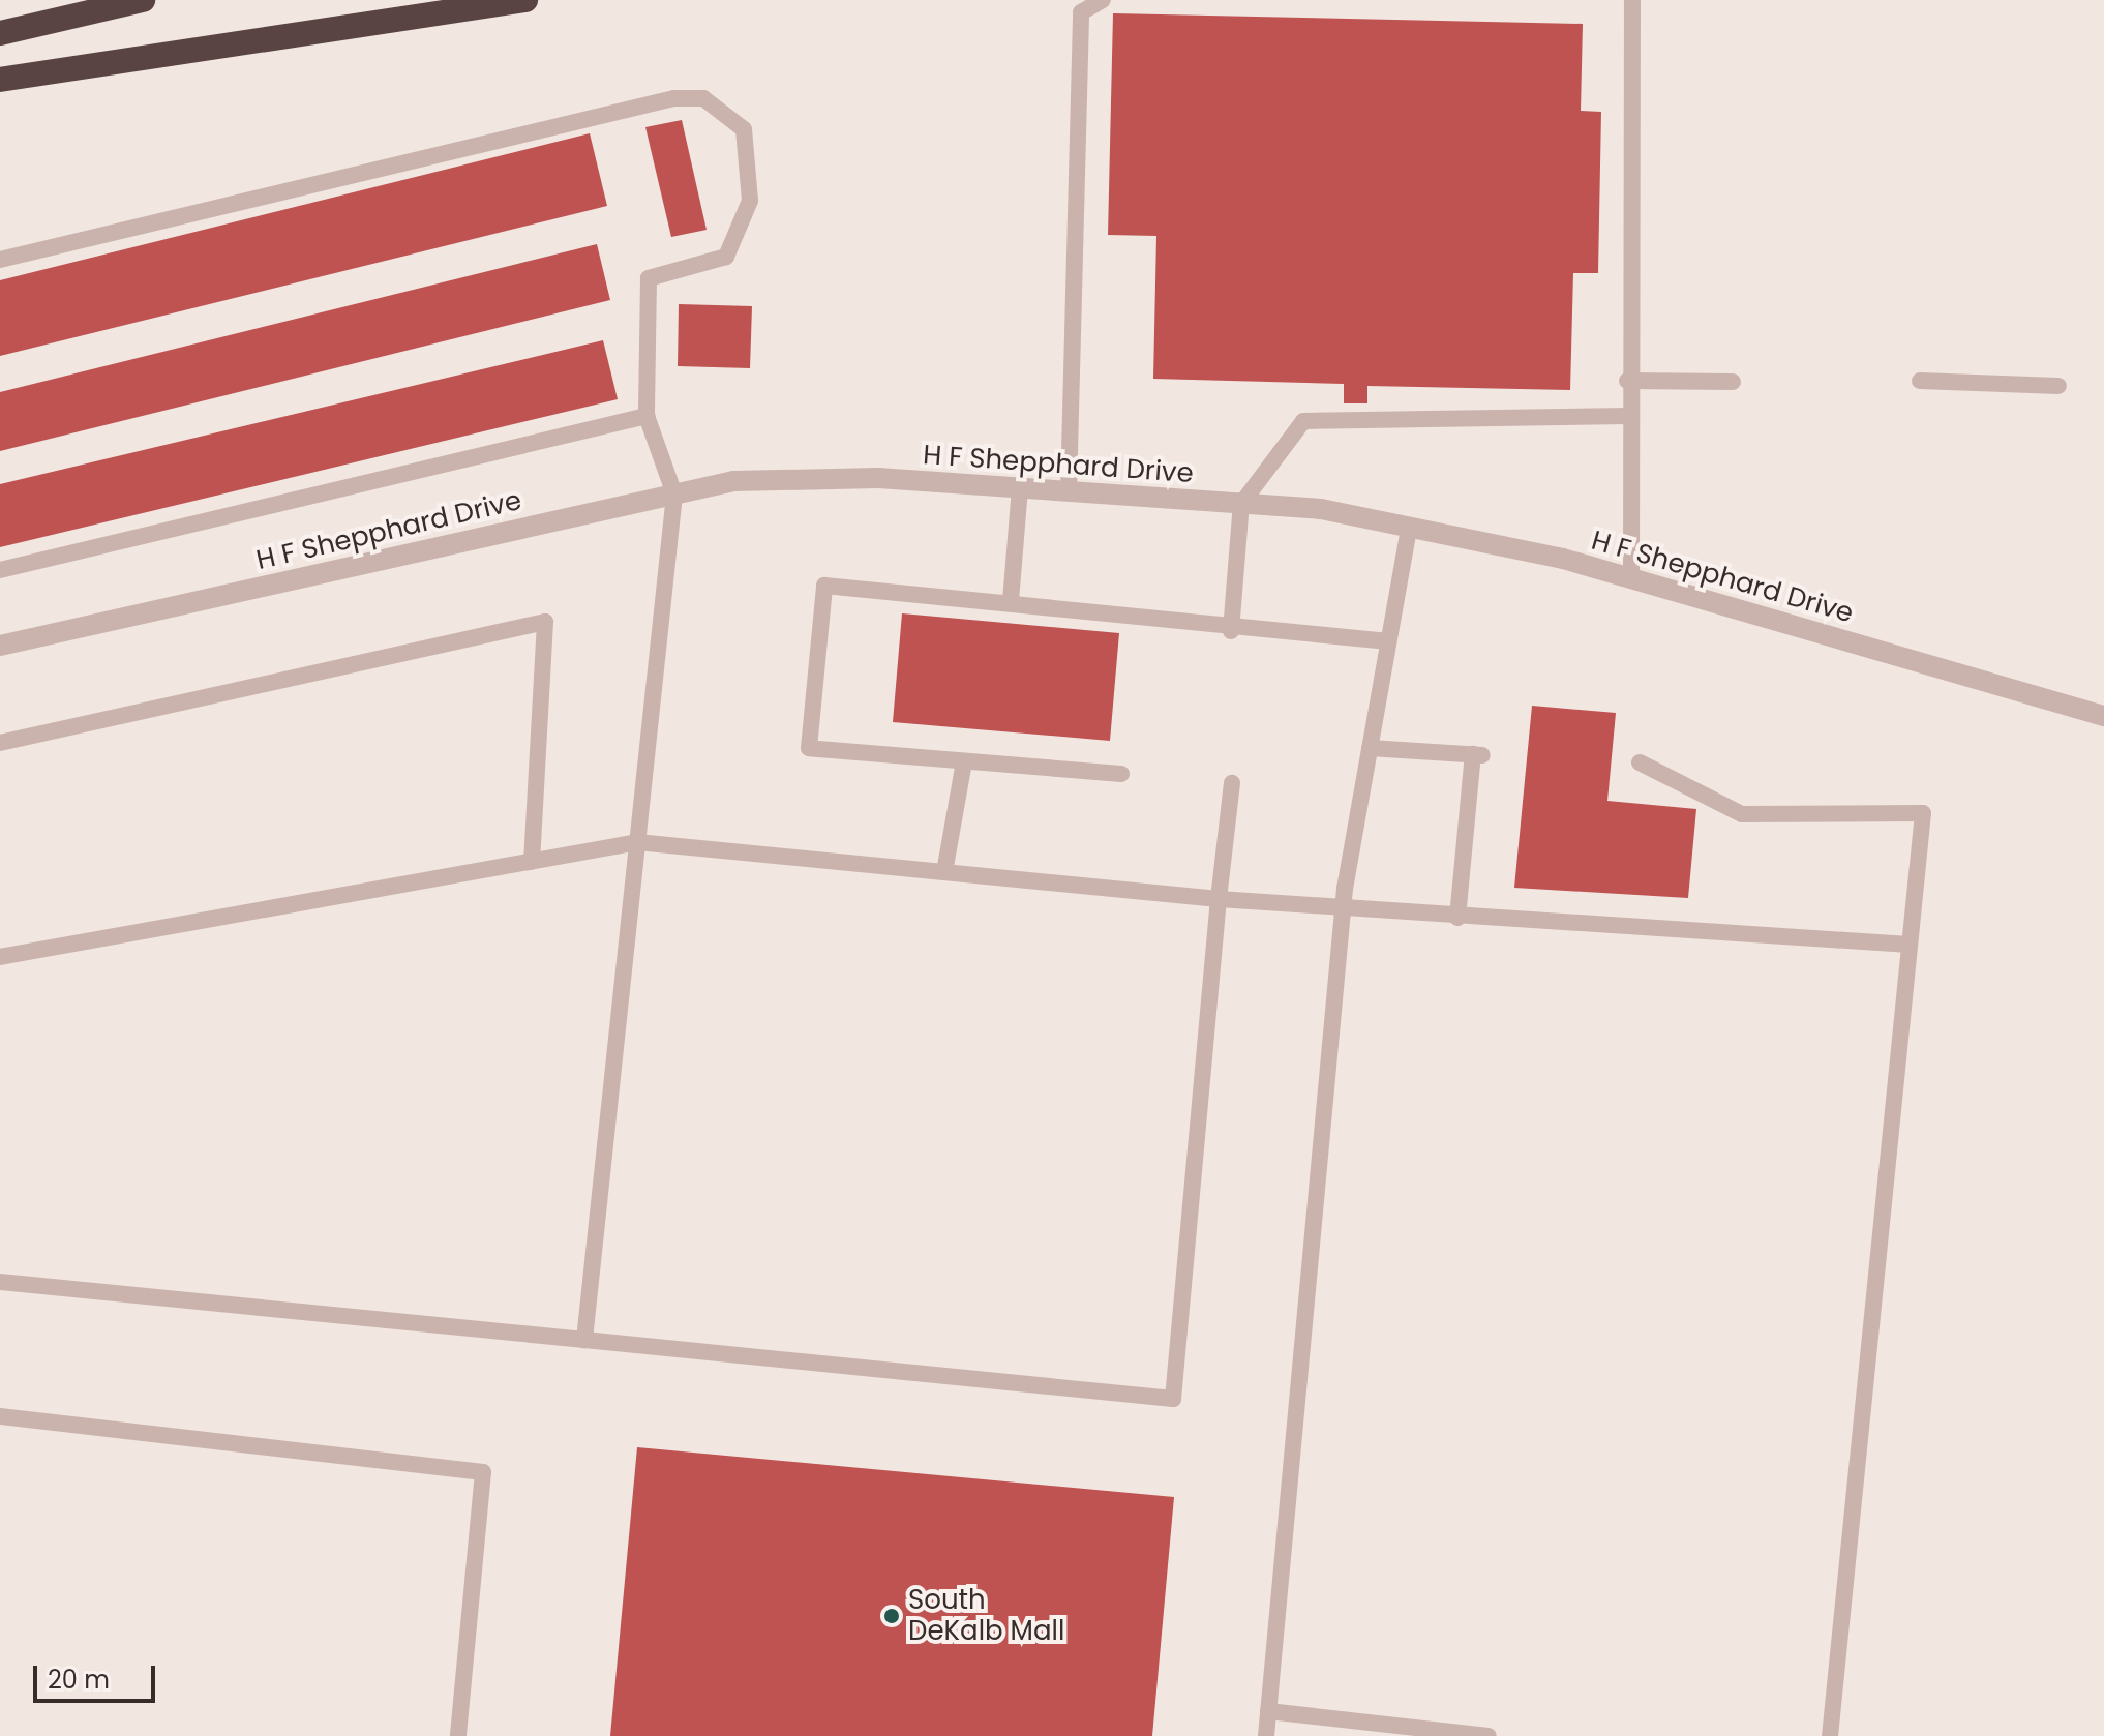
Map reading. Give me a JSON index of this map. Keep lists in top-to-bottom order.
{
  "streets": {
    "street": ["H F Shepphard Drive"]
  },
  "places": ["South DeKalb Mall"],
  "scale_bar": "20 m"
}
